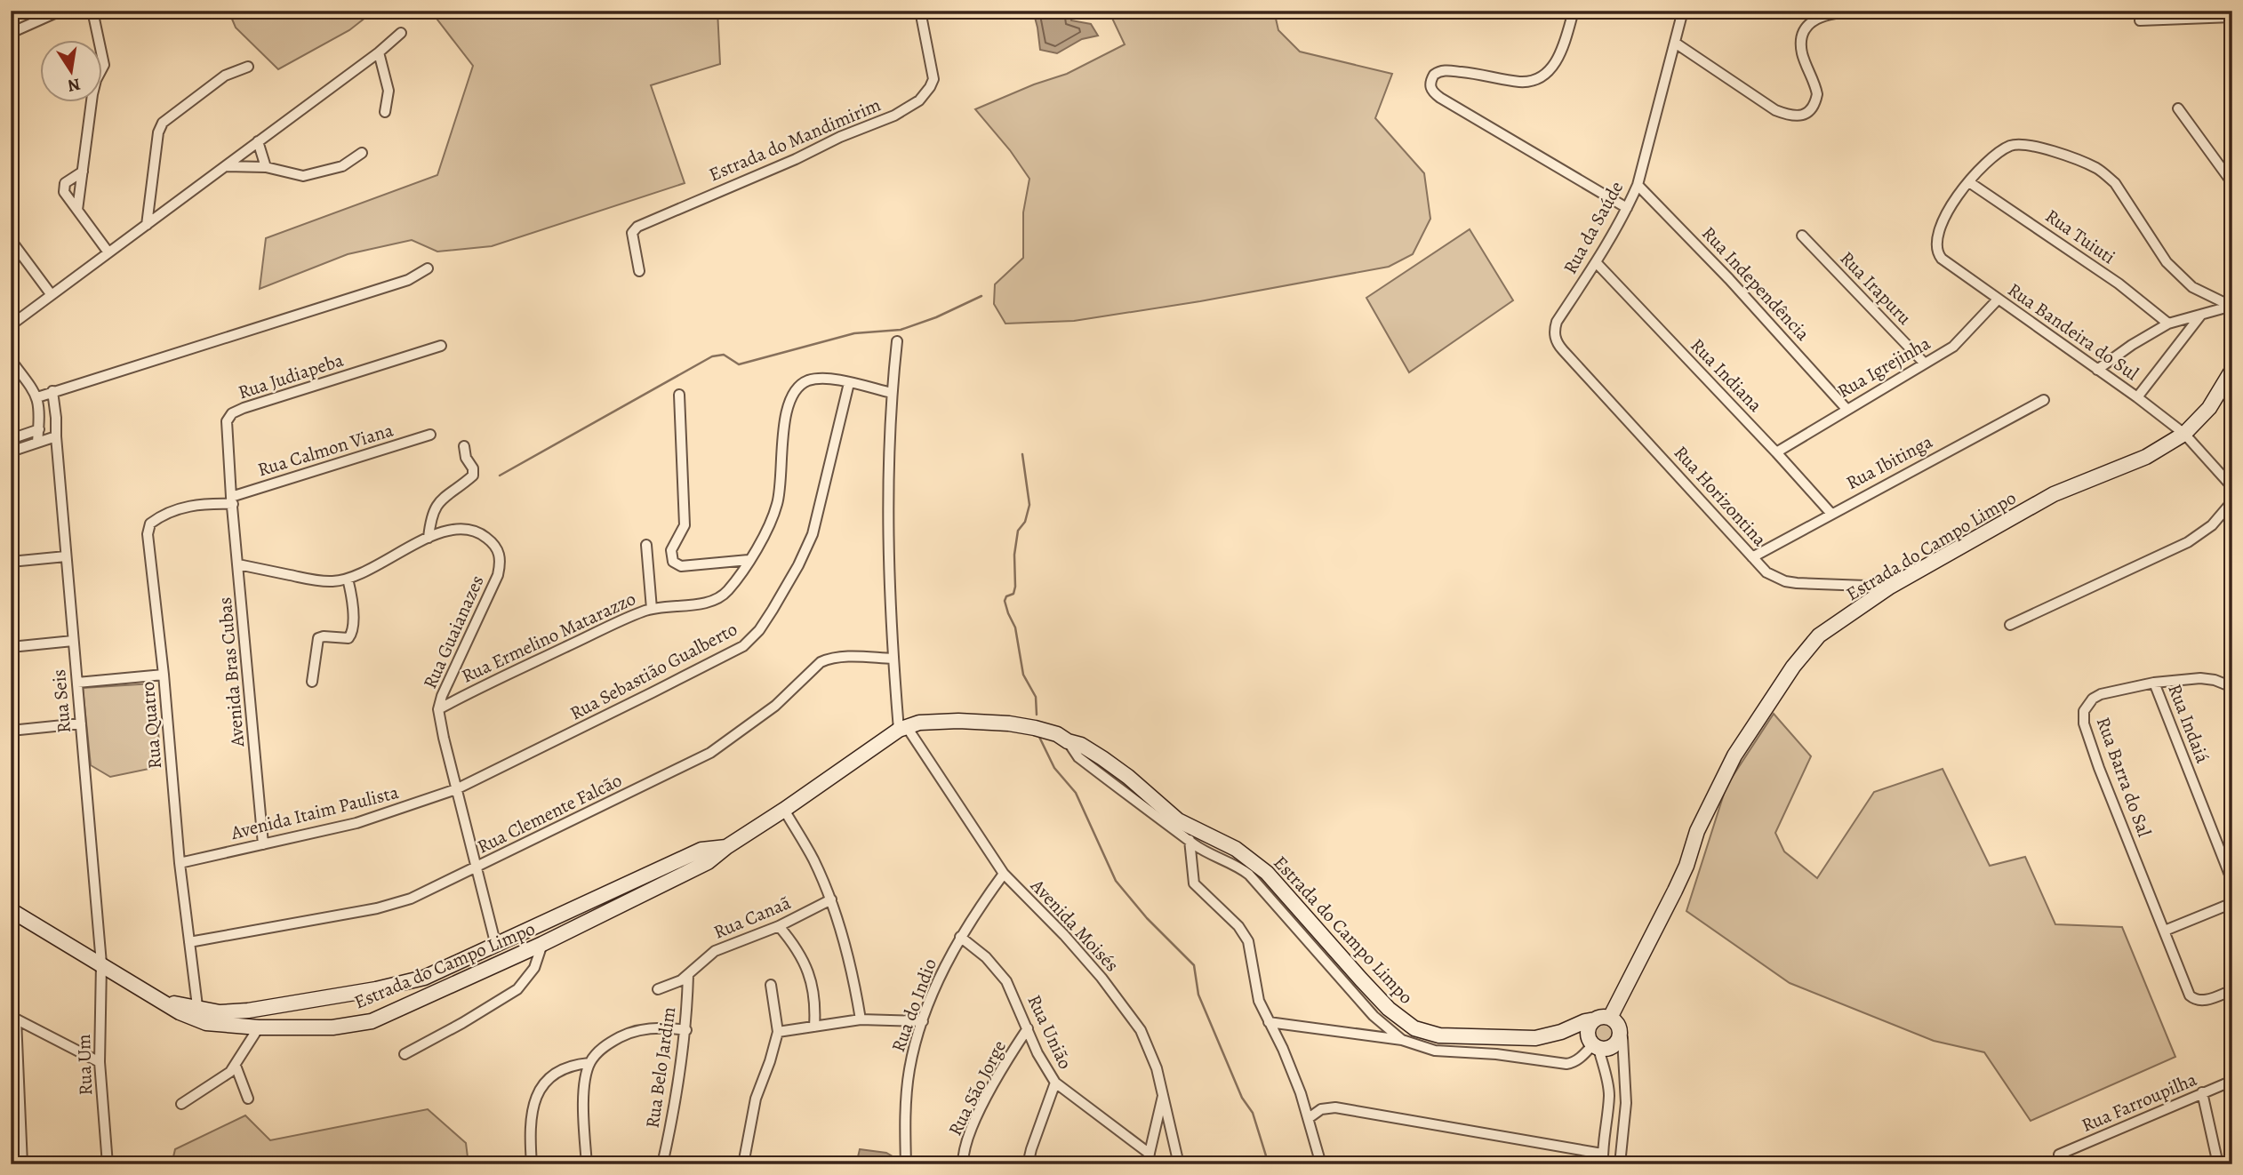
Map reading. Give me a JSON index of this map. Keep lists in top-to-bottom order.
{
  "streets": {
    "street": [
      "Estrada do Mandimirim",
      "Rua da Saúde",
      "Rua Tuiuti",
      "Rua Independência",
      "Rua Irapuru",
      "Rua Bandeira do Sul",
      "Rua Igrejinha",
      "Rua Indiana",
      "Rua Judiapeba",
      "Rua Calmon Viana",
      "Rua Ibitinga",
      "Rua Horizontina",
      "Estrada do Campo Limpo",
      "Rua Guaianazes",
      "Rua Ermelino Matarazzo",
      "Rua Sebastião Gualberto",
      "Avenida Bras Cubas",
      "Rua Seis",
      "Rua Indaiá",
      "Rua Quatro",
      "Rua Barra do Sal",
      "Avenida Itaim Paulista",
      "Rua Clemente Falcão",
      "Rua Canaã",
      "Avenida Moisés",
      "Rua do Indio",
      "Rua União",
      "Rua Um",
      "Rua Belo Jardim",
      "Rua São Jorge",
      "Rua Farroupilha"
    ]
  },
  "crossings": [
    ["Rua da Saúde", "Rua Independência"],
    ["Rua da Saúde", "Rua Indiana"],
    ["Rua da Saúde", "Rua Horizontina"],
    ["Rua Tuiuti", "Rua Bandeira do Sul"],
    ["Rua Independência", "Rua Igrejinha"],
    ["Rua Irapuru", "Rua Igrejinha"],
    ["Rua Bandeira do Sul", "Rua Igrejinha"],
    ["Rua Bandeira do Sul", "Estrada do Campo Limpo"],
    ["Rua Igrejinha", "Rua Indiana"],
    ["Rua Indiana", "Rua Ibitinga"],
    ["Rua Judiapeba", "Rua Calmon Viana"],
    ["Rua Judiapeba", "Avenida Bras Cubas"],
    ["Rua Judiapeba", "Rua Quatro"],
    ["Rua Calmon Viana", "Avenida Bras Cubas"],
    ["Rua Calmon Viana", "Rua Quatro"],
    ["Rua Ibitinga", "Rua Horizontina"],
    ["Rua Horizontina", "Estrada do Campo Limpo"],
    ["Estrada do Campo Limpo", "Rua Seis"],
    ["Estrada do Campo Limpo", "Rua Quatro"],
    ["Estrada do Campo Limpo", "Avenida Moisés"],
    ["Estrada do Campo Limpo", "Rua Um"],
    ["Rua Guaianazes", "Rua Ermelino Matarazzo"],
    ["Rua Guaianazes", "Avenida Bras Cubas"],
    ["Rua Ermelino Matarazzo", "Rua Sebastião Gualberto"],
    ["Rua Sebastião Gualberto", "Avenida Itaim Paulista"],
    ["Avenida Bras Cubas", "Rua Quatro"],
    ["Avenida Bras Cubas", "Avenida Itaim Paulista"],
    ["Rua Seis", "Rua Um"],
    ["Rua Indaiá", "Rua Barra do Sal"],
    ["Rua Quatro", "Avenida Itaim Paulista"],
    ["Rua Quatro", "Rua Clemente Falcão"],
    ["Rua Canaã", "Rua Belo Jardim"],
    ["Avenida Moisés", "Rua do Indio"],
    ["Rua do Indio", "Rua União"],
    ["Rua União", "Rua São Jorge"]
  ],
  "north": "bottom"
}
